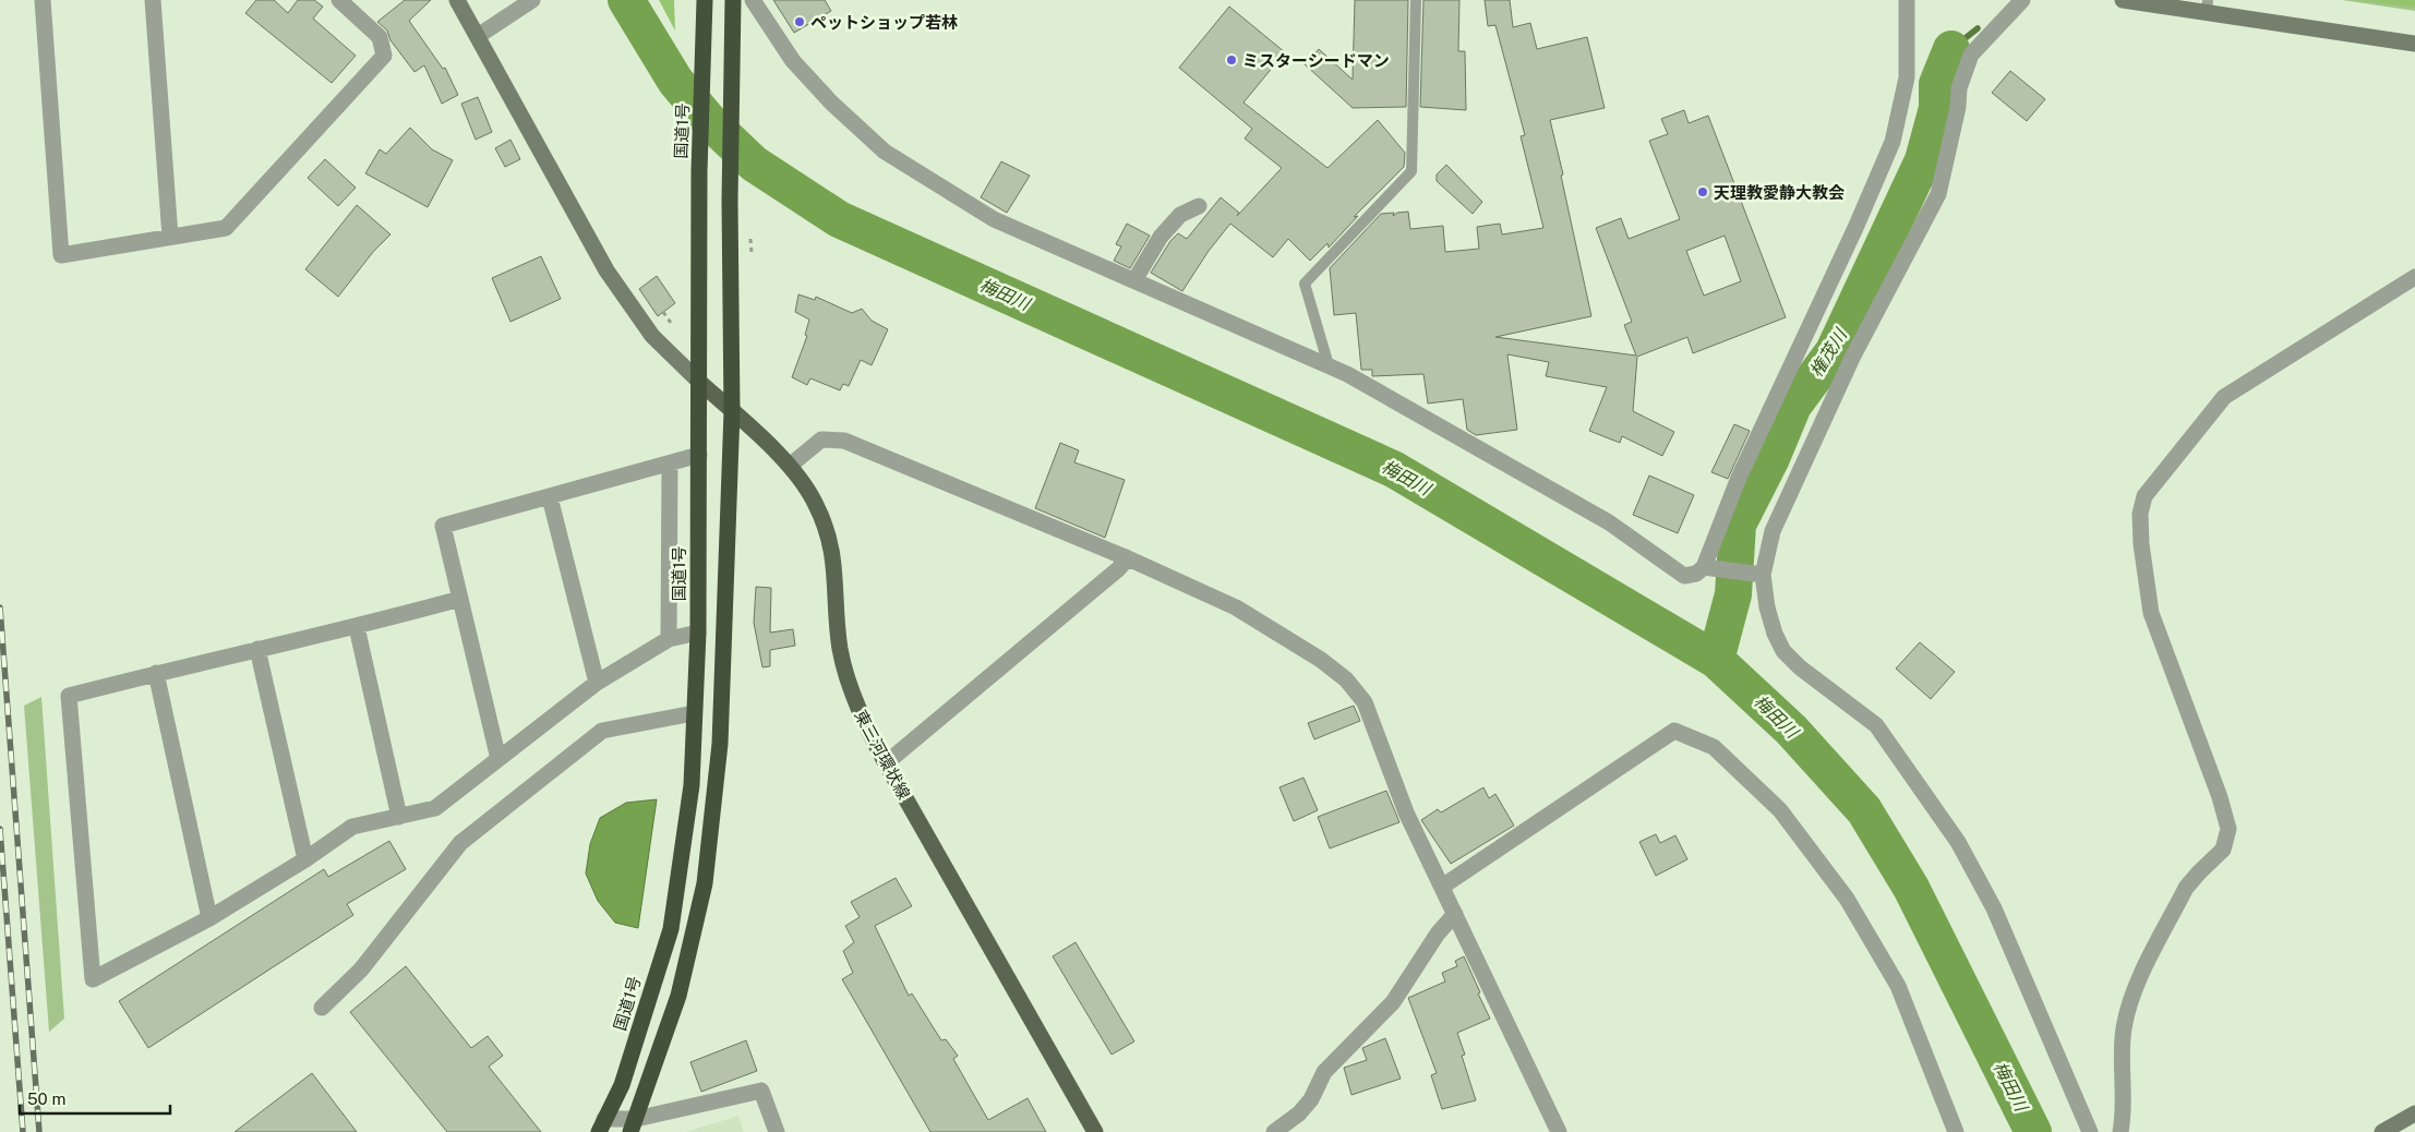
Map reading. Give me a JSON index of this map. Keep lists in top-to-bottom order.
{
  "streets": {
    "highway": ["国道1号"],
    "main road": ["東三河環状線"]
  },
  "crossings": [
    ["国道1号", "東三河環状線"]
  ],
  "water": ["梅田川", "権茂川"],
  "places": ["ペットショップ若林", "ミスターシードマン", "天理教愛静大教会"],
  "scale_bar": "50 m"
}
